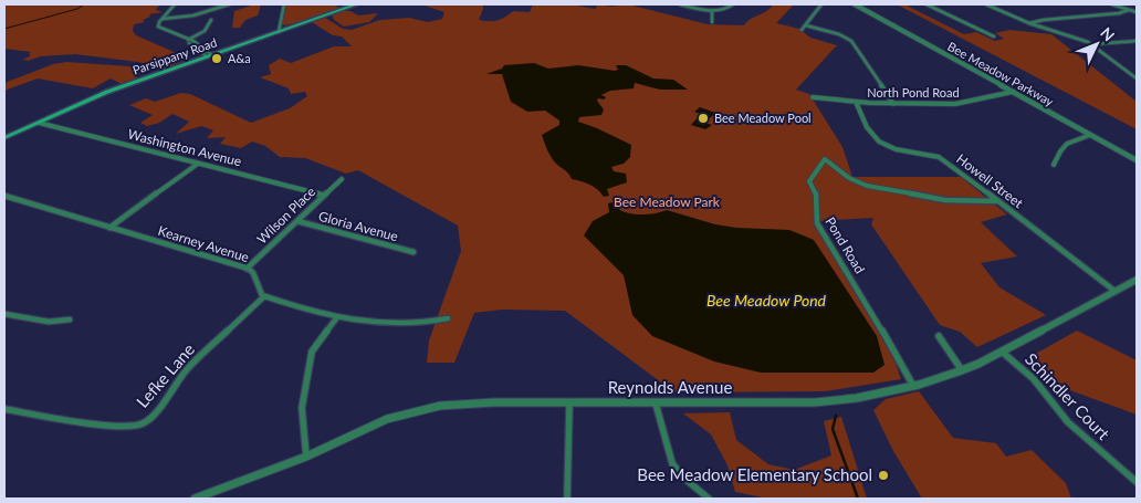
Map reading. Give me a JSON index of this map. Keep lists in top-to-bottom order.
{
  "streets": {
    "main road": ["Parsippany Road"],
    "street": [
      "Bee Meadow Parkway",
      "North Pond Road",
      "Washington Avenue",
      "Howell Street",
      "Wilson Place",
      "Gloria Avenue",
      "Kearney Avenue",
      "Pond Road",
      "Lefke Lane",
      "Reynolds Avenue",
      "Schindler Court"
    ]
  },
  "crossings": [
    ["Parsippany Road", "Washington Avenue"],
    ["Bee Meadow Parkway", "North Pond Road"],
    ["North Pond Road", "Howell Street"],
    ["Washington Avenue", "Wilson Place"],
    ["Howell Street", "Pond Road"],
    ["Howell Street", "Reynolds Avenue"],
    ["Wilson Place", "Gloria Avenue"],
    ["Wilson Place", "Kearney Avenue"],
    ["Kearney Avenue", "Lefke Lane"],
    ["Pond Road", "Reynolds Avenue"],
    ["Reynolds Avenue", "Schindler Court"]
  ],
  "water": ["Bee Meadow Pond"],
  "parks": ["Bee Meadow Park"],
  "places": ["A&a", "Bee Meadow Pool", "Bee Meadow Elementary School"],
  "north": "top right"
}
